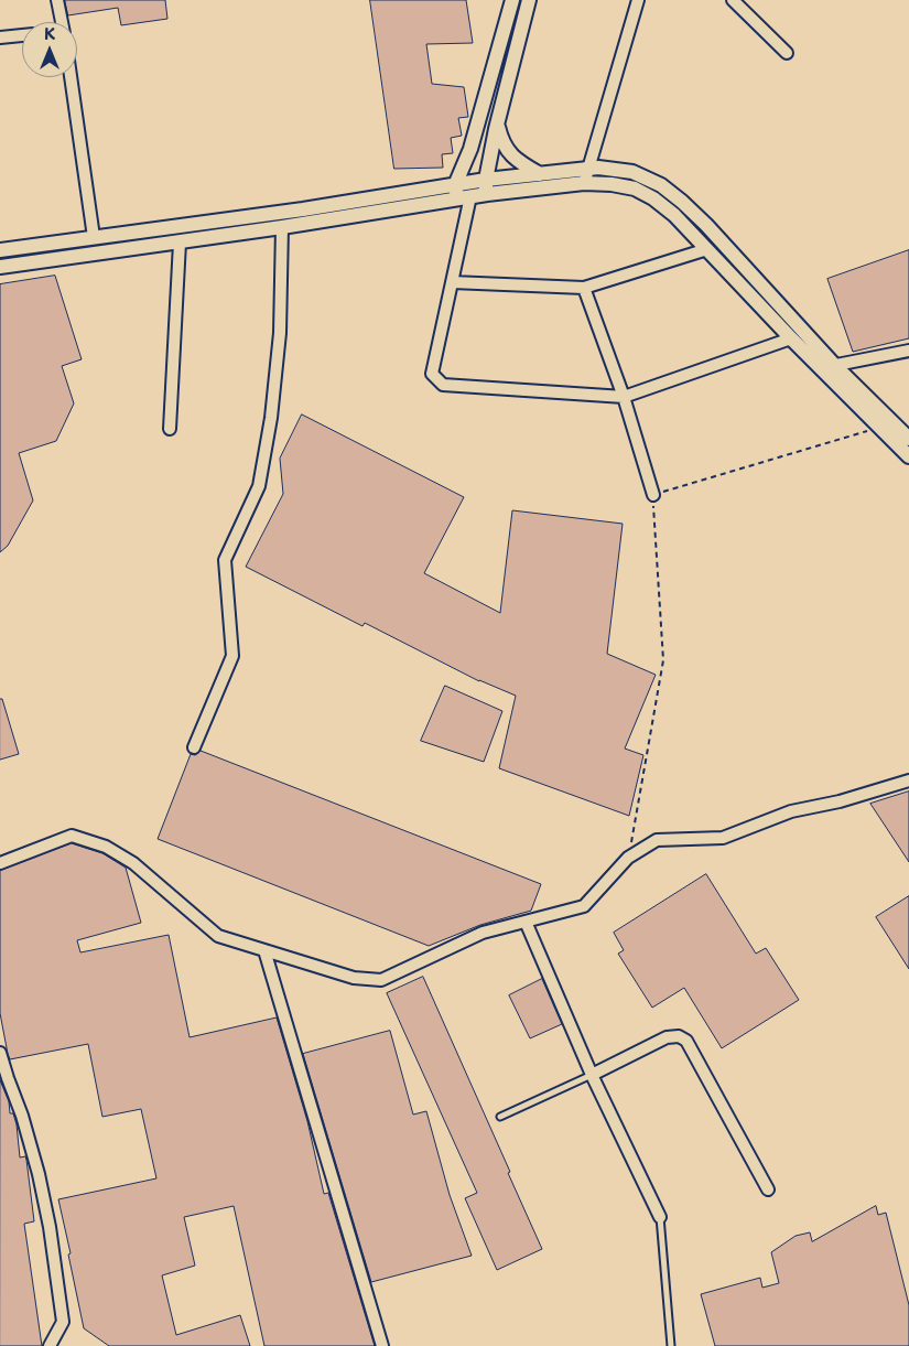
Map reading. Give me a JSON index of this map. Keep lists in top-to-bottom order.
{
  "north": "top"
}
